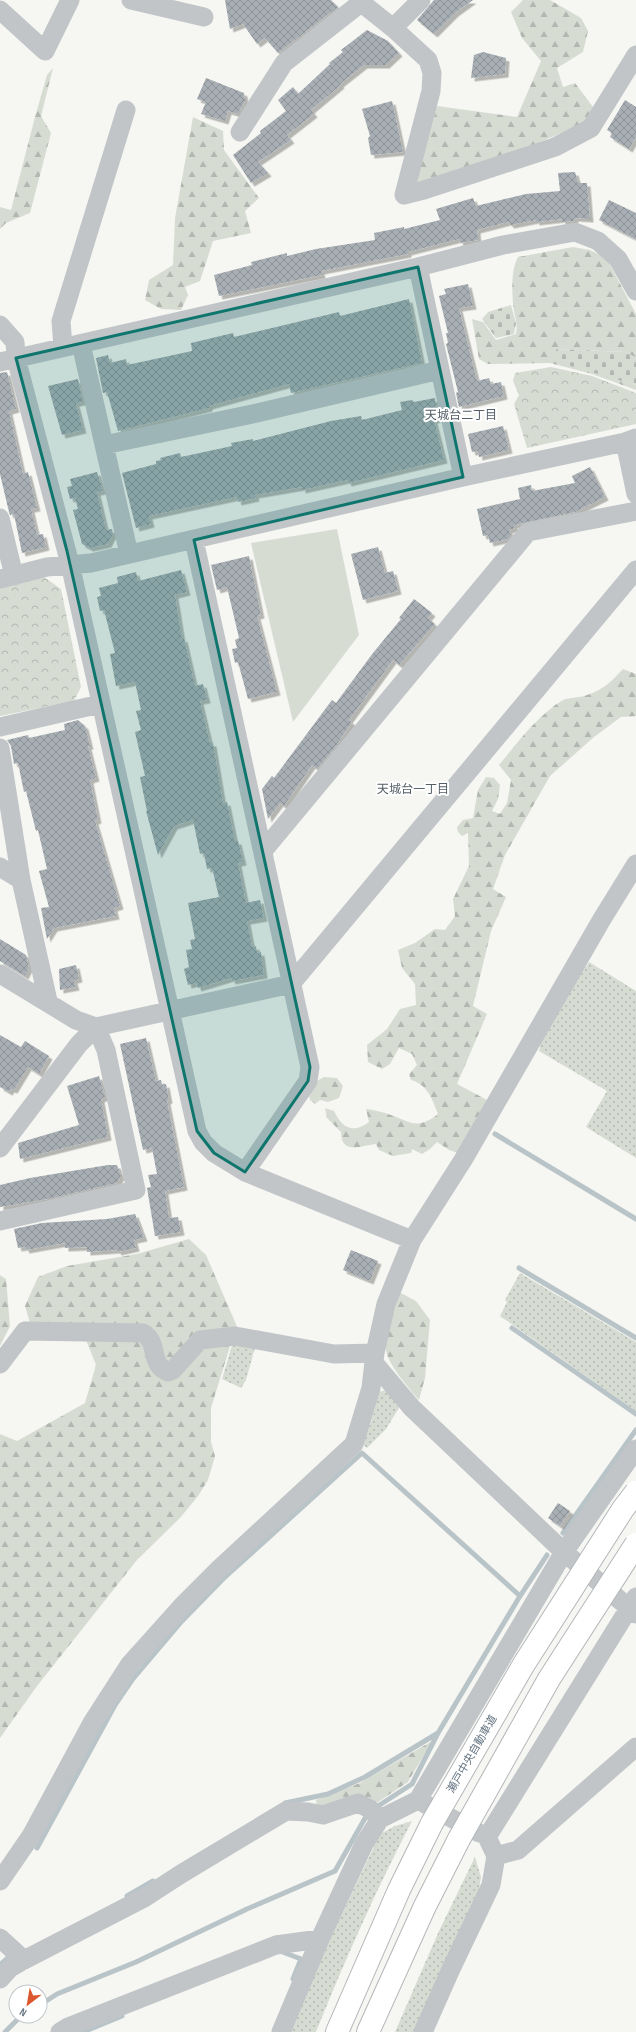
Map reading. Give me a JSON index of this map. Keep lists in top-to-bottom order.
{
  "streets": {
    "highway": ["瀬戸中央自動車道"]
  },
  "districts": ["天城台二丁目", "天城台一丁目"],
  "north": "bottom left"
}
